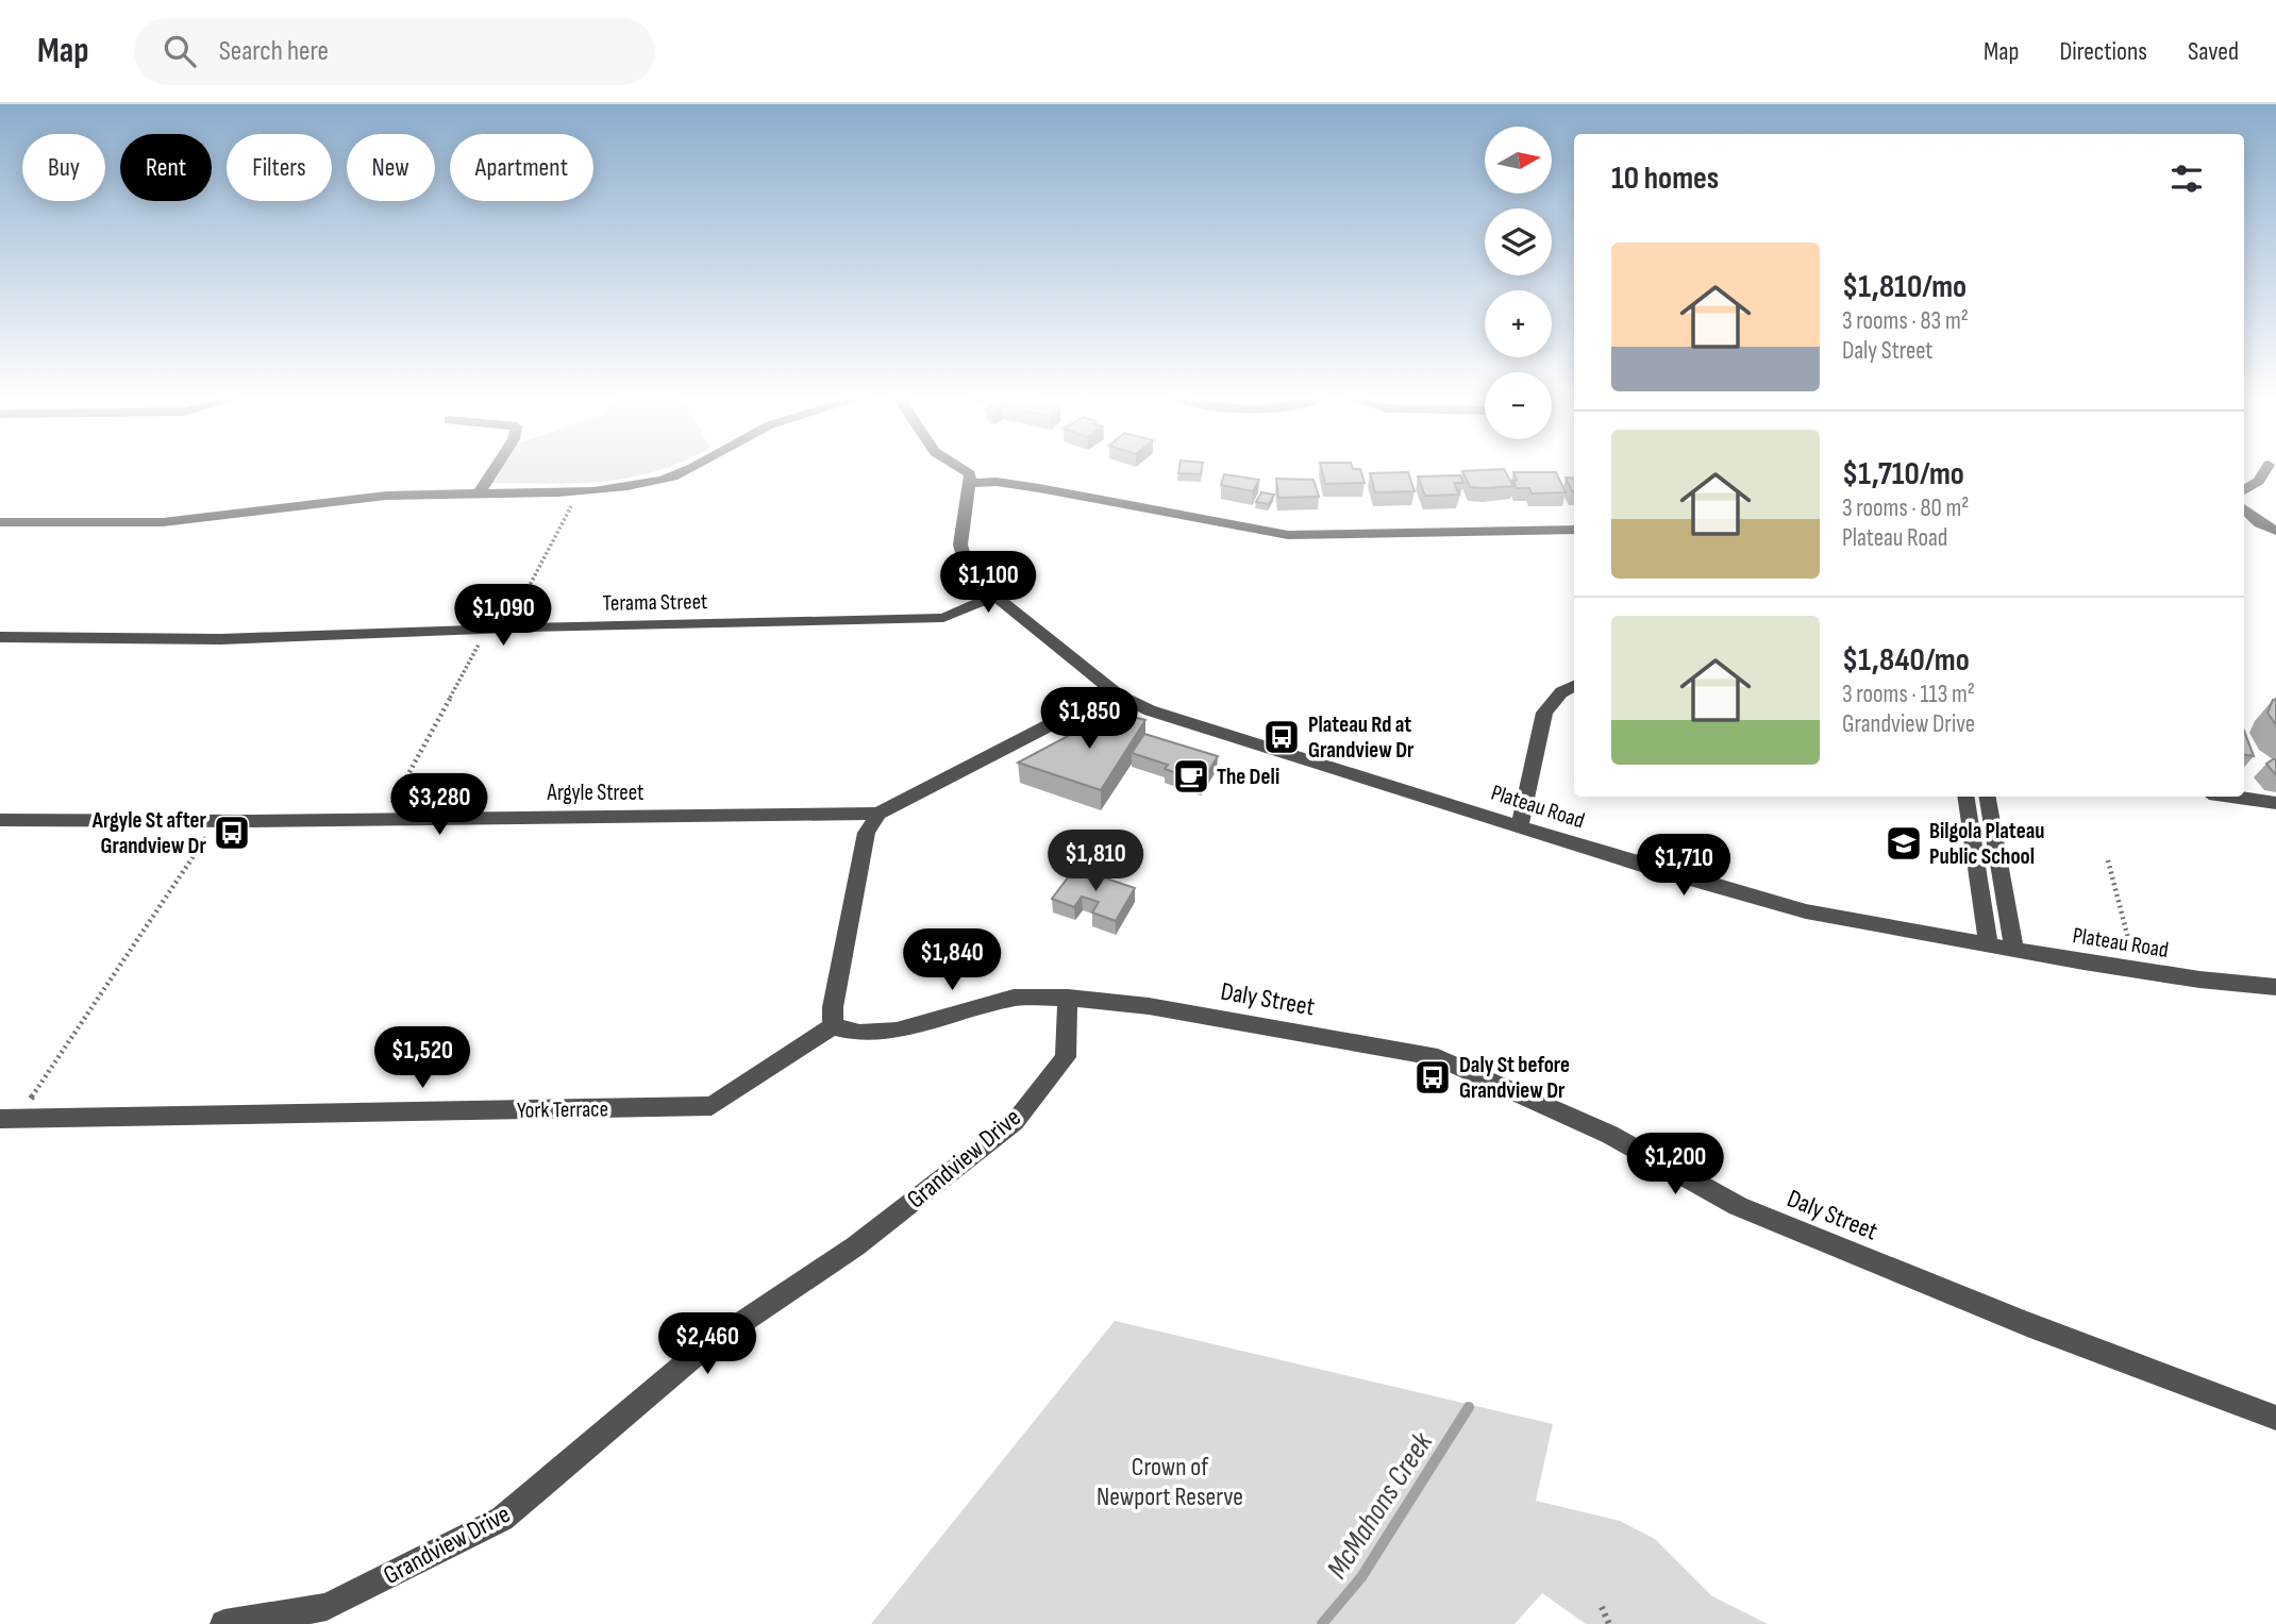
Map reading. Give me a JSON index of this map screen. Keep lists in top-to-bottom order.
{
  "streets": {
    "street": [
      "Terama Street",
      "Argyle Street",
      "Plateau Road",
      "Daly Street",
      "York Terrace",
      "Grandview Drive"
    ]
  },
  "crossings": [
    ["Terama Street", "Plateau Road"],
    ["Daly Street", "Grandview Drive"]
  ],
  "water": ["McMahons Creek"],
  "parks": ["Crown of Newport Reserve"],
  "places": {
    "bus stop": ["Plateau Rd at Grandview Dr", "Argyle St after Grandview Dr", "Daly St before Grandview Dr"],
    "cafe": ["The Deli"],
    "school or university": ["Bilgola Plateau Public School"]
  },
  "north": "right",
  "page": {
    "header": "Map",
    "search": "Search here",
    "nav": ["Map", "Directions", "Saved"],
    "map_buttons": ["+", "−"],
    "chip": [
      "Buy",
      "Rent",
      "Filters",
      "New",
      "Apartment"
    ],
    "heading": "10 homes",
    "list": [
      {
        "name": "$1,810/mo",
        "note": "3 rooms · 83 m² · Daly Street"
      },
      {
        "name": "$1,710/mo",
        "note": "3 rooms · 80 m² · Plateau Road"
      },
      {
        "name": "$1,840/mo",
        "note": "3 rooms · 113 m² · Grandview Drive"
      }
    ],
    "price": [
      "$1,100",
      "$1,090",
      "$1,850",
      "$3,280",
      "$1,810",
      "$1,710",
      "$1,840",
      "$1,520",
      "$1,200",
      "$2,460"
    ]
  }
}
